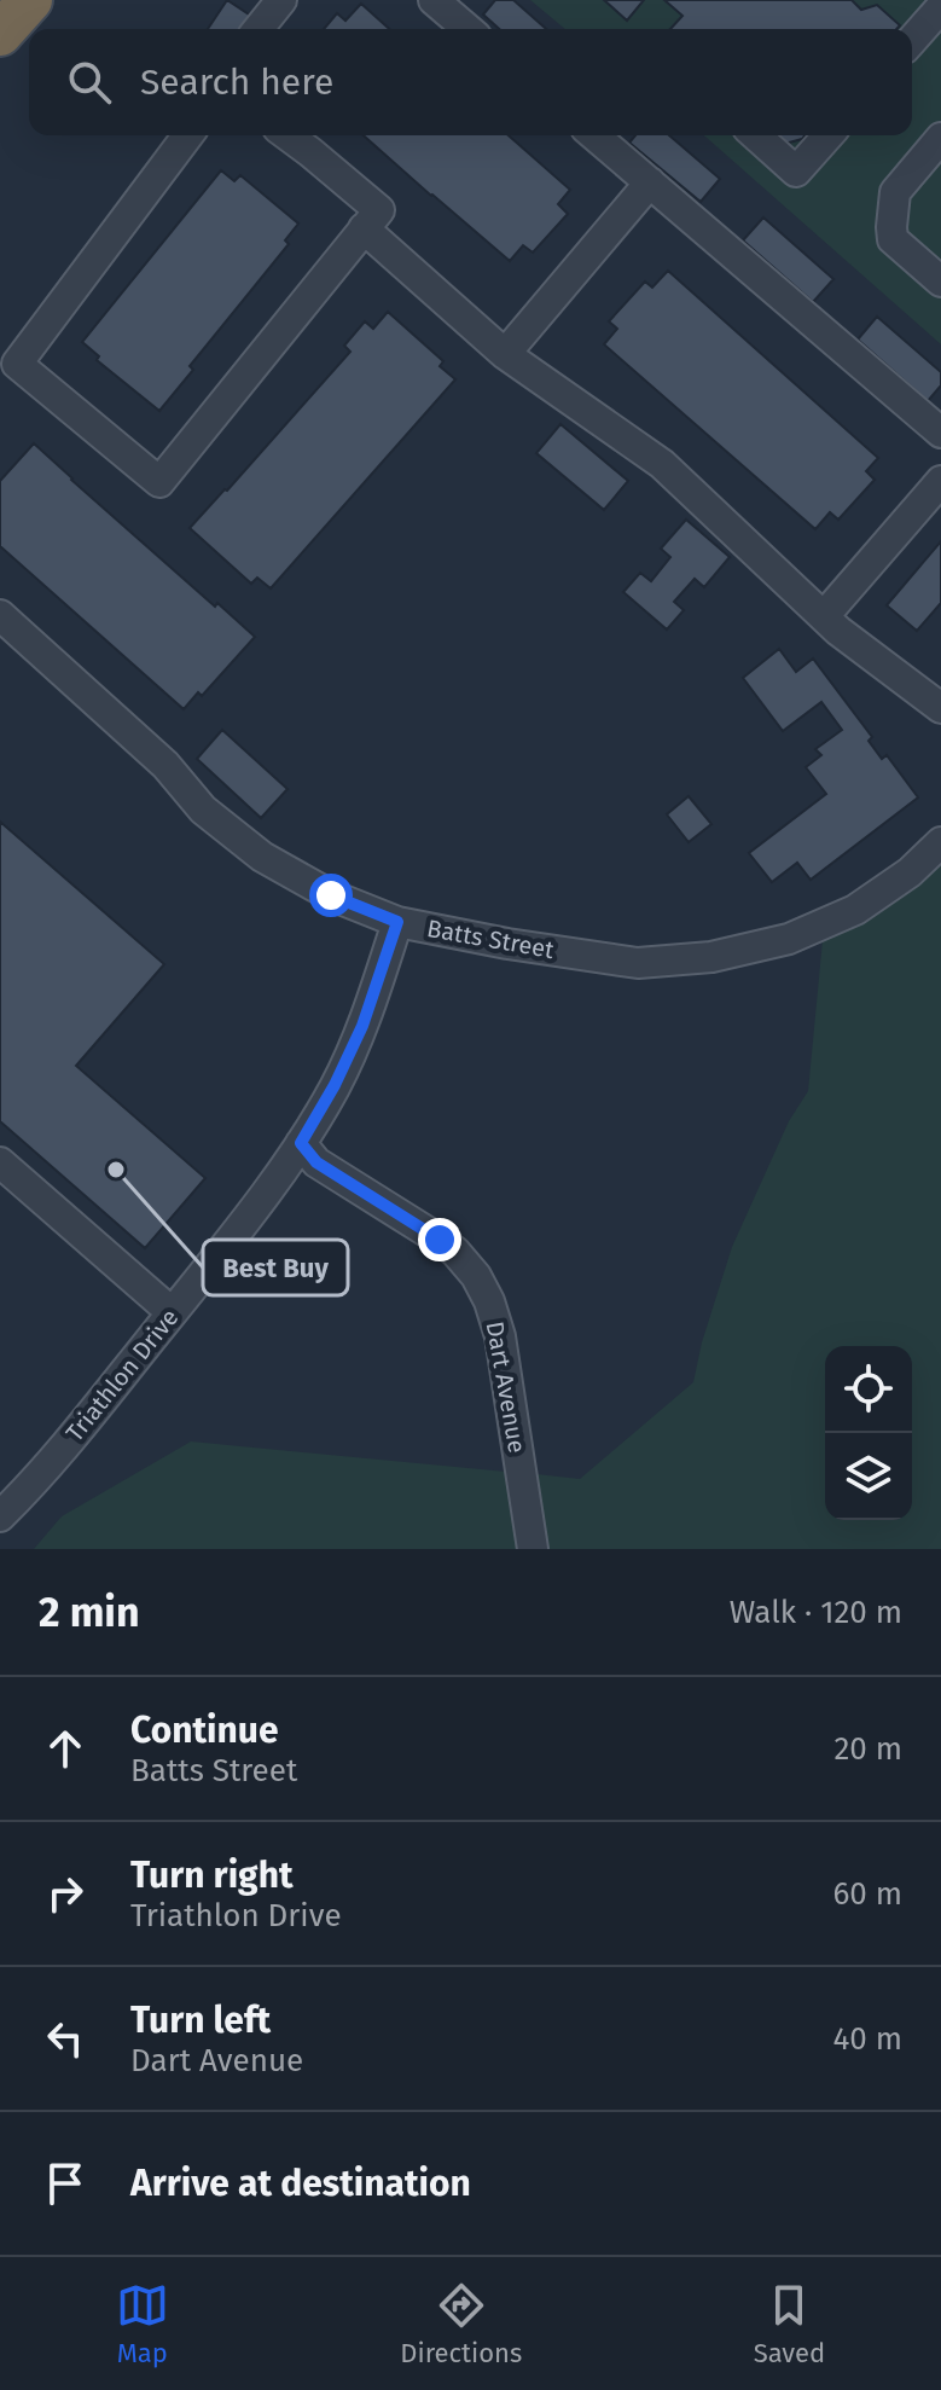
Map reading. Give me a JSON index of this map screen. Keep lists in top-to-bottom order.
{
  "streets": {
    "street": ["Batts Street", "Triathlon Drive", "Dart Avenue"]
  },
  "crossings": [
    ["Batts Street", "Triathlon Drive"],
    ["Triathlon Drive", "Dart Avenue"]
  ],
  "places": ["Best Buy"],
  "page": {
    "search": "Search here",
    "heading": ["2 min", "Walk · 120 m"],
    "list": [
      ["Continue", "Batts Street", "20 m"],
      ["Turn right", "Triathlon Drive", "60 m"],
      ["Turn left", "Dart Avenue", "40 m"],
      "Arrive at destination"
    ],
    "nav": ["Map", "Directions", "Saved"]
  }
}
